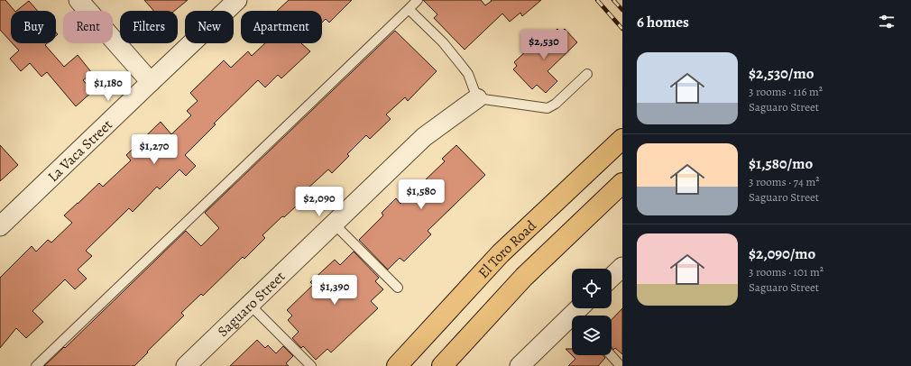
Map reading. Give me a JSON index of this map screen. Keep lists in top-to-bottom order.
{
  "streets": {
    "main road": ["El Toro Road"],
    "street": ["La Vaca Street", "Saguaro Street"]
  },
  "page": {
    "heading": "6 homes",
    "chip": [
      "Buy",
      "Rent",
      "Filters",
      "New",
      "Apartment"
    ],
    "price": [
      "$2,530",
      "$1,180",
      "$1,270",
      "$1,580",
      "$2,090",
      "$1,390"
    ],
    "list": [
      {
        "name": "$2,530/mo",
        "note": "3 rooms · 116 m² · Saguaro Street"
      },
      {
        "name": "$1,580/mo",
        "note": "3 rooms · 74 m² · Saguaro Street"
      },
      {
        "name": "$2,090/mo",
        "note": "3 rooms · 101 m² · Saguaro Street"
      }
    ]
  }
}
